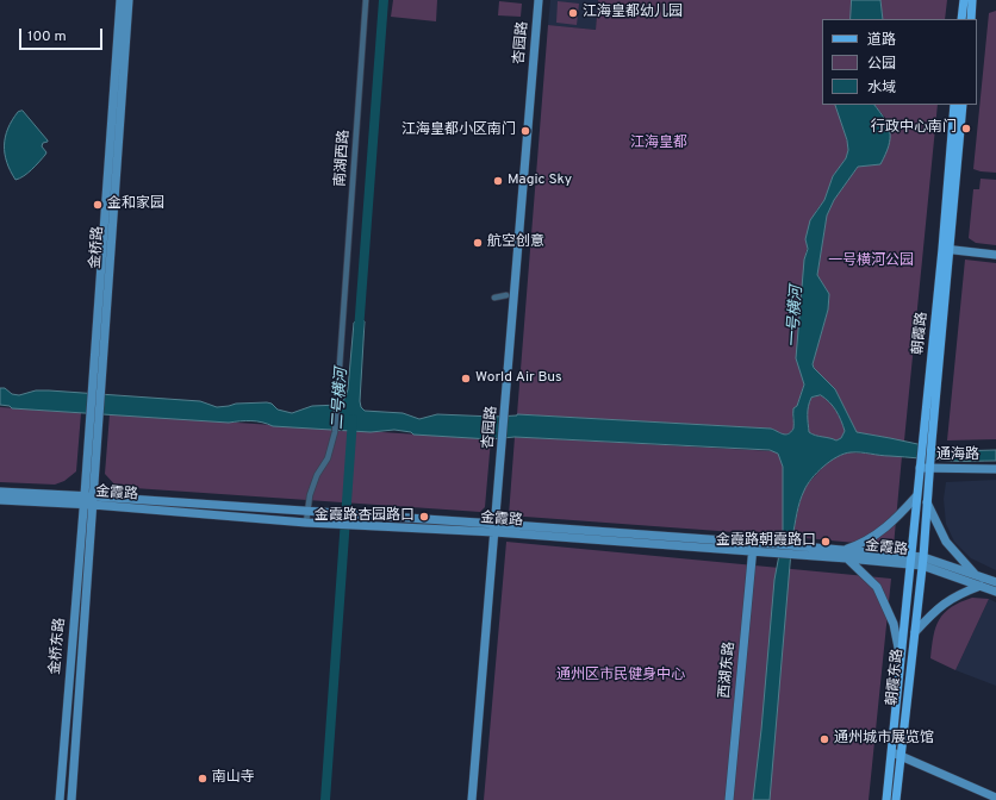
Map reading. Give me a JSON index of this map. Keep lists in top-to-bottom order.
{
  "streets": {
    "main road": ["朝霞路", "朝霞东路"],
    "street": [
      "杏园路",
      "南湖西路",
      "金桥路",
      "通海路",
      "金霞路",
      "金桥东路",
      "西湖东路"
    ]
  },
  "crossings": [
    ["杏园路", "金霞路"],
    ["南湖西路", "金霞路"],
    ["金桥路", "金霞路"],
    ["金桥路", "金桥东路"],
    ["朝霞路", "通海路"],
    ["朝霞路", "金霞路"],
    ["朝霞路", "朝霞东路"],
    ["金霞路", "金桥东路"],
    ["金霞路", "西湖东路"],
    ["金霞路", "朝霞东路"]
  ],
  "water": ["一号横河", "二号横河"],
  "parks": ["江海皇都", "一号横河公园", "通州区市民健身中心"],
  "places": [
    "江海皇都幼儿园",
    "行政中心南门",
    "江海皇都小区南门",
    "Magic Sky",
    "金和家园",
    "航空创意",
    "World Air Bus",
    "金霞路杏园路口",
    "金霞路朝霞路口",
    "通州城市展览馆",
    "南山寺"
  ],
  "legend": ["道路", "公园", "水域"],
  "scale_bar": "100 m"
}
